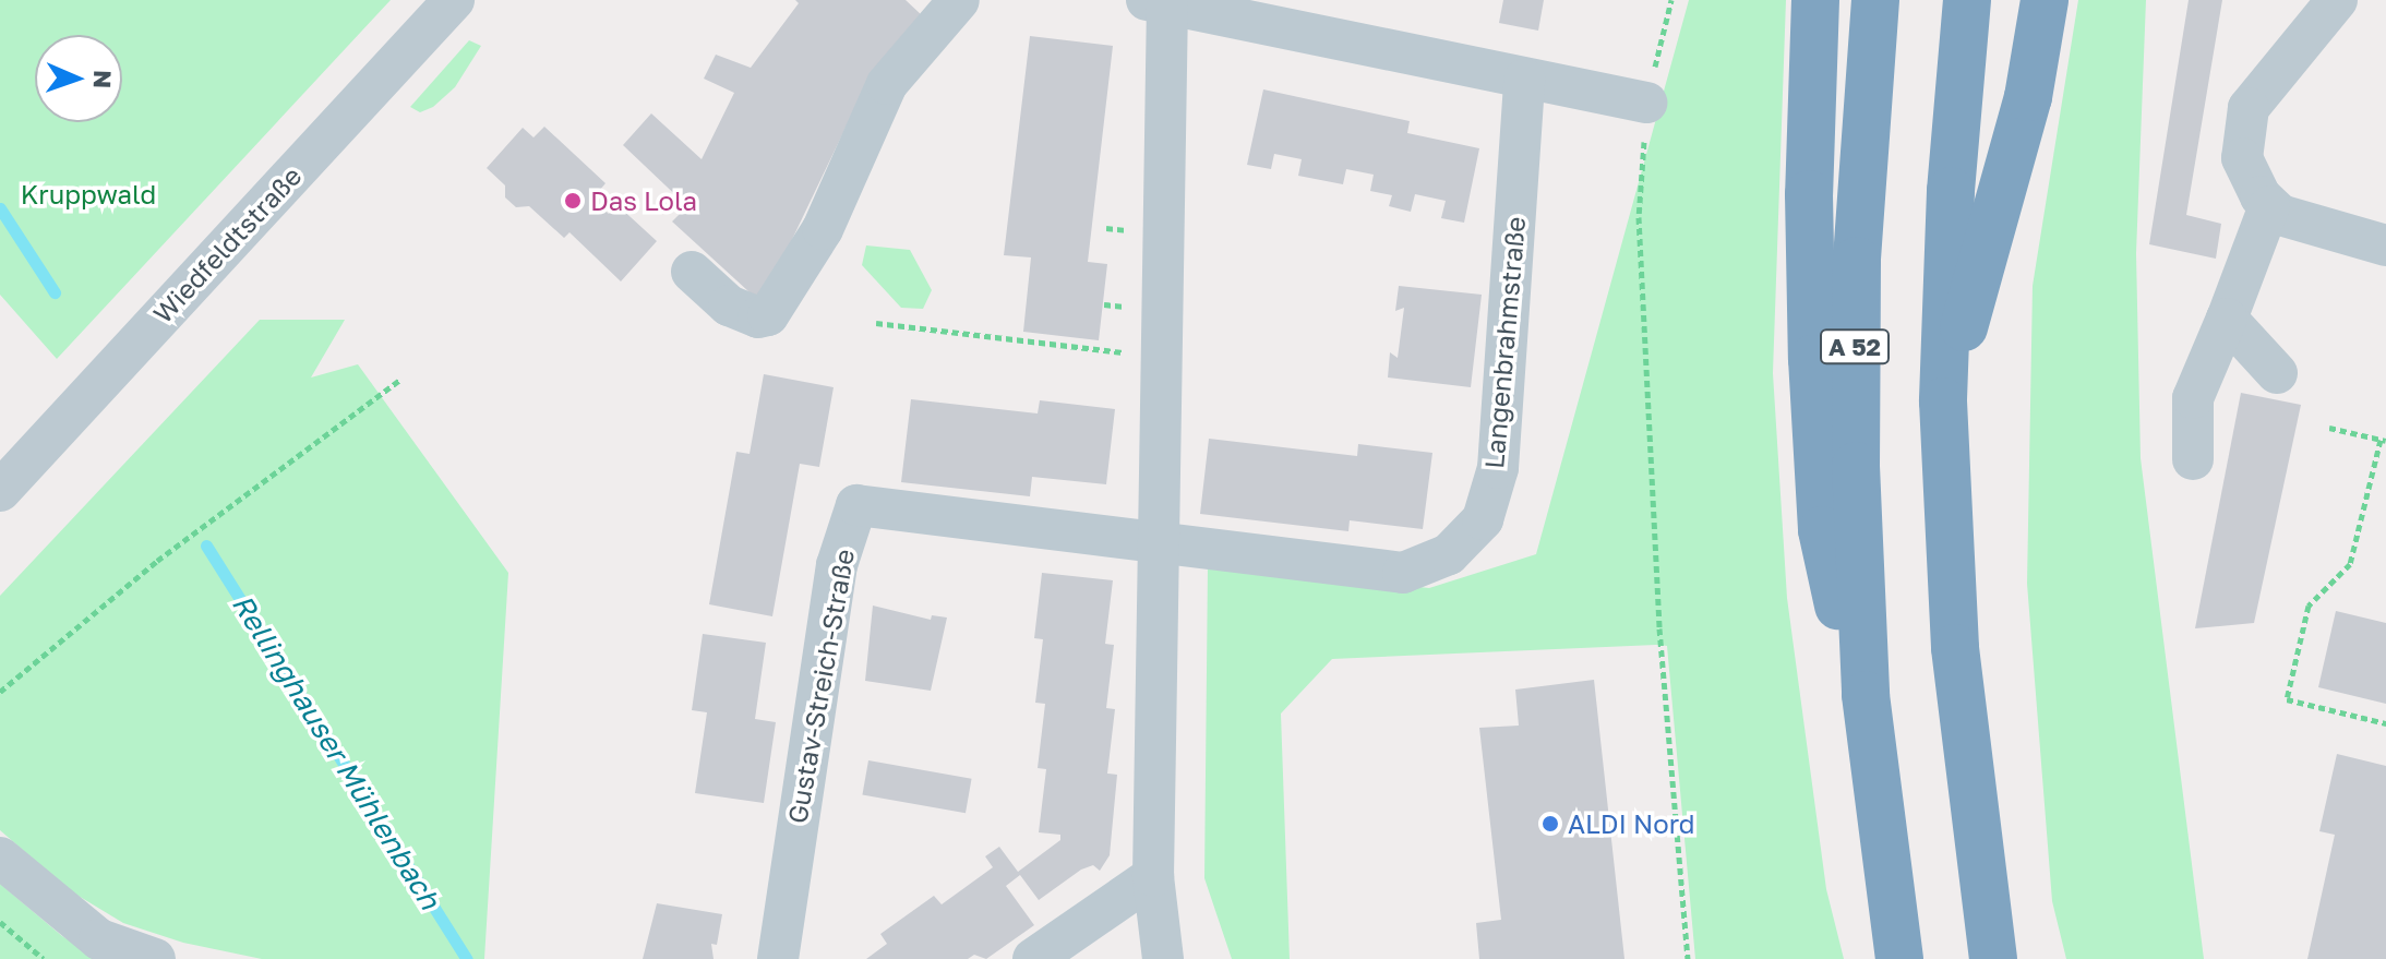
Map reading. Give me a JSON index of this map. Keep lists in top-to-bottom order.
{
  "streets": {
    "highway": ["A 52"],
    "street": ["Wiedfeldtstraße", "Langenbrahmstraße", "Gustav-Streich-Straße"]
  },
  "crossings": [
    ["Langenbrahmstraße", "Gustav-Streich-Straße"]
  ],
  "water": ["Rellinghauser Mühlenbach"],
  "parks": ["Kruppwald"],
  "places": ["Das Lola", "ALDI Nord"],
  "north": "right"
}
